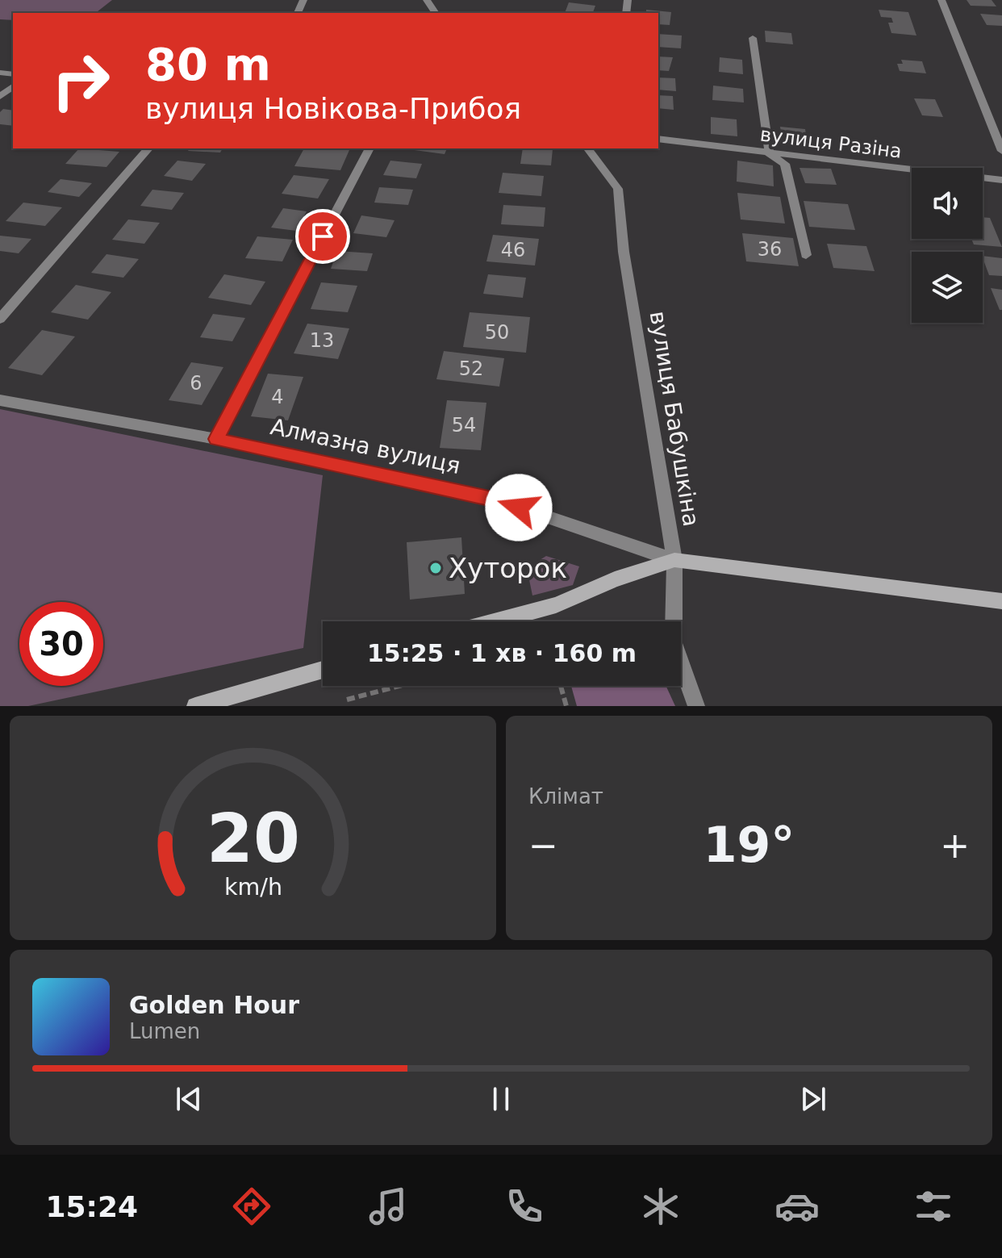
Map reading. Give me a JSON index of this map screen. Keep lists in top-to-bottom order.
{
  "streets": {
    "street": ["вулиця Разіна", "вулиця Бабушкіна", "Алмазна вулиця"]
  },
  "crossings": [
    ["вулиця Бабушкіна", "Алмазна вулиця"]
  ],
  "places": ["Хуторок"],
  "house_numbers": [
    "36",
    "46",
    "50",
    "13",
    "52",
    "6",
    "4",
    "54"
  ],
  "page": {
    "turn": ["80 m", "вулиця Новікова-Прибоя"],
    "limit": "30",
    "trip": "15:25 · 1 хв · 160 m",
    "tile": "Клімат",
    "heat": ["−", "19°", "+"],
    "song": ["Golden Hour", "Lumen"],
    "tabs": "15:24",
    "gauge": ["20", "km/h"]
  }
}
